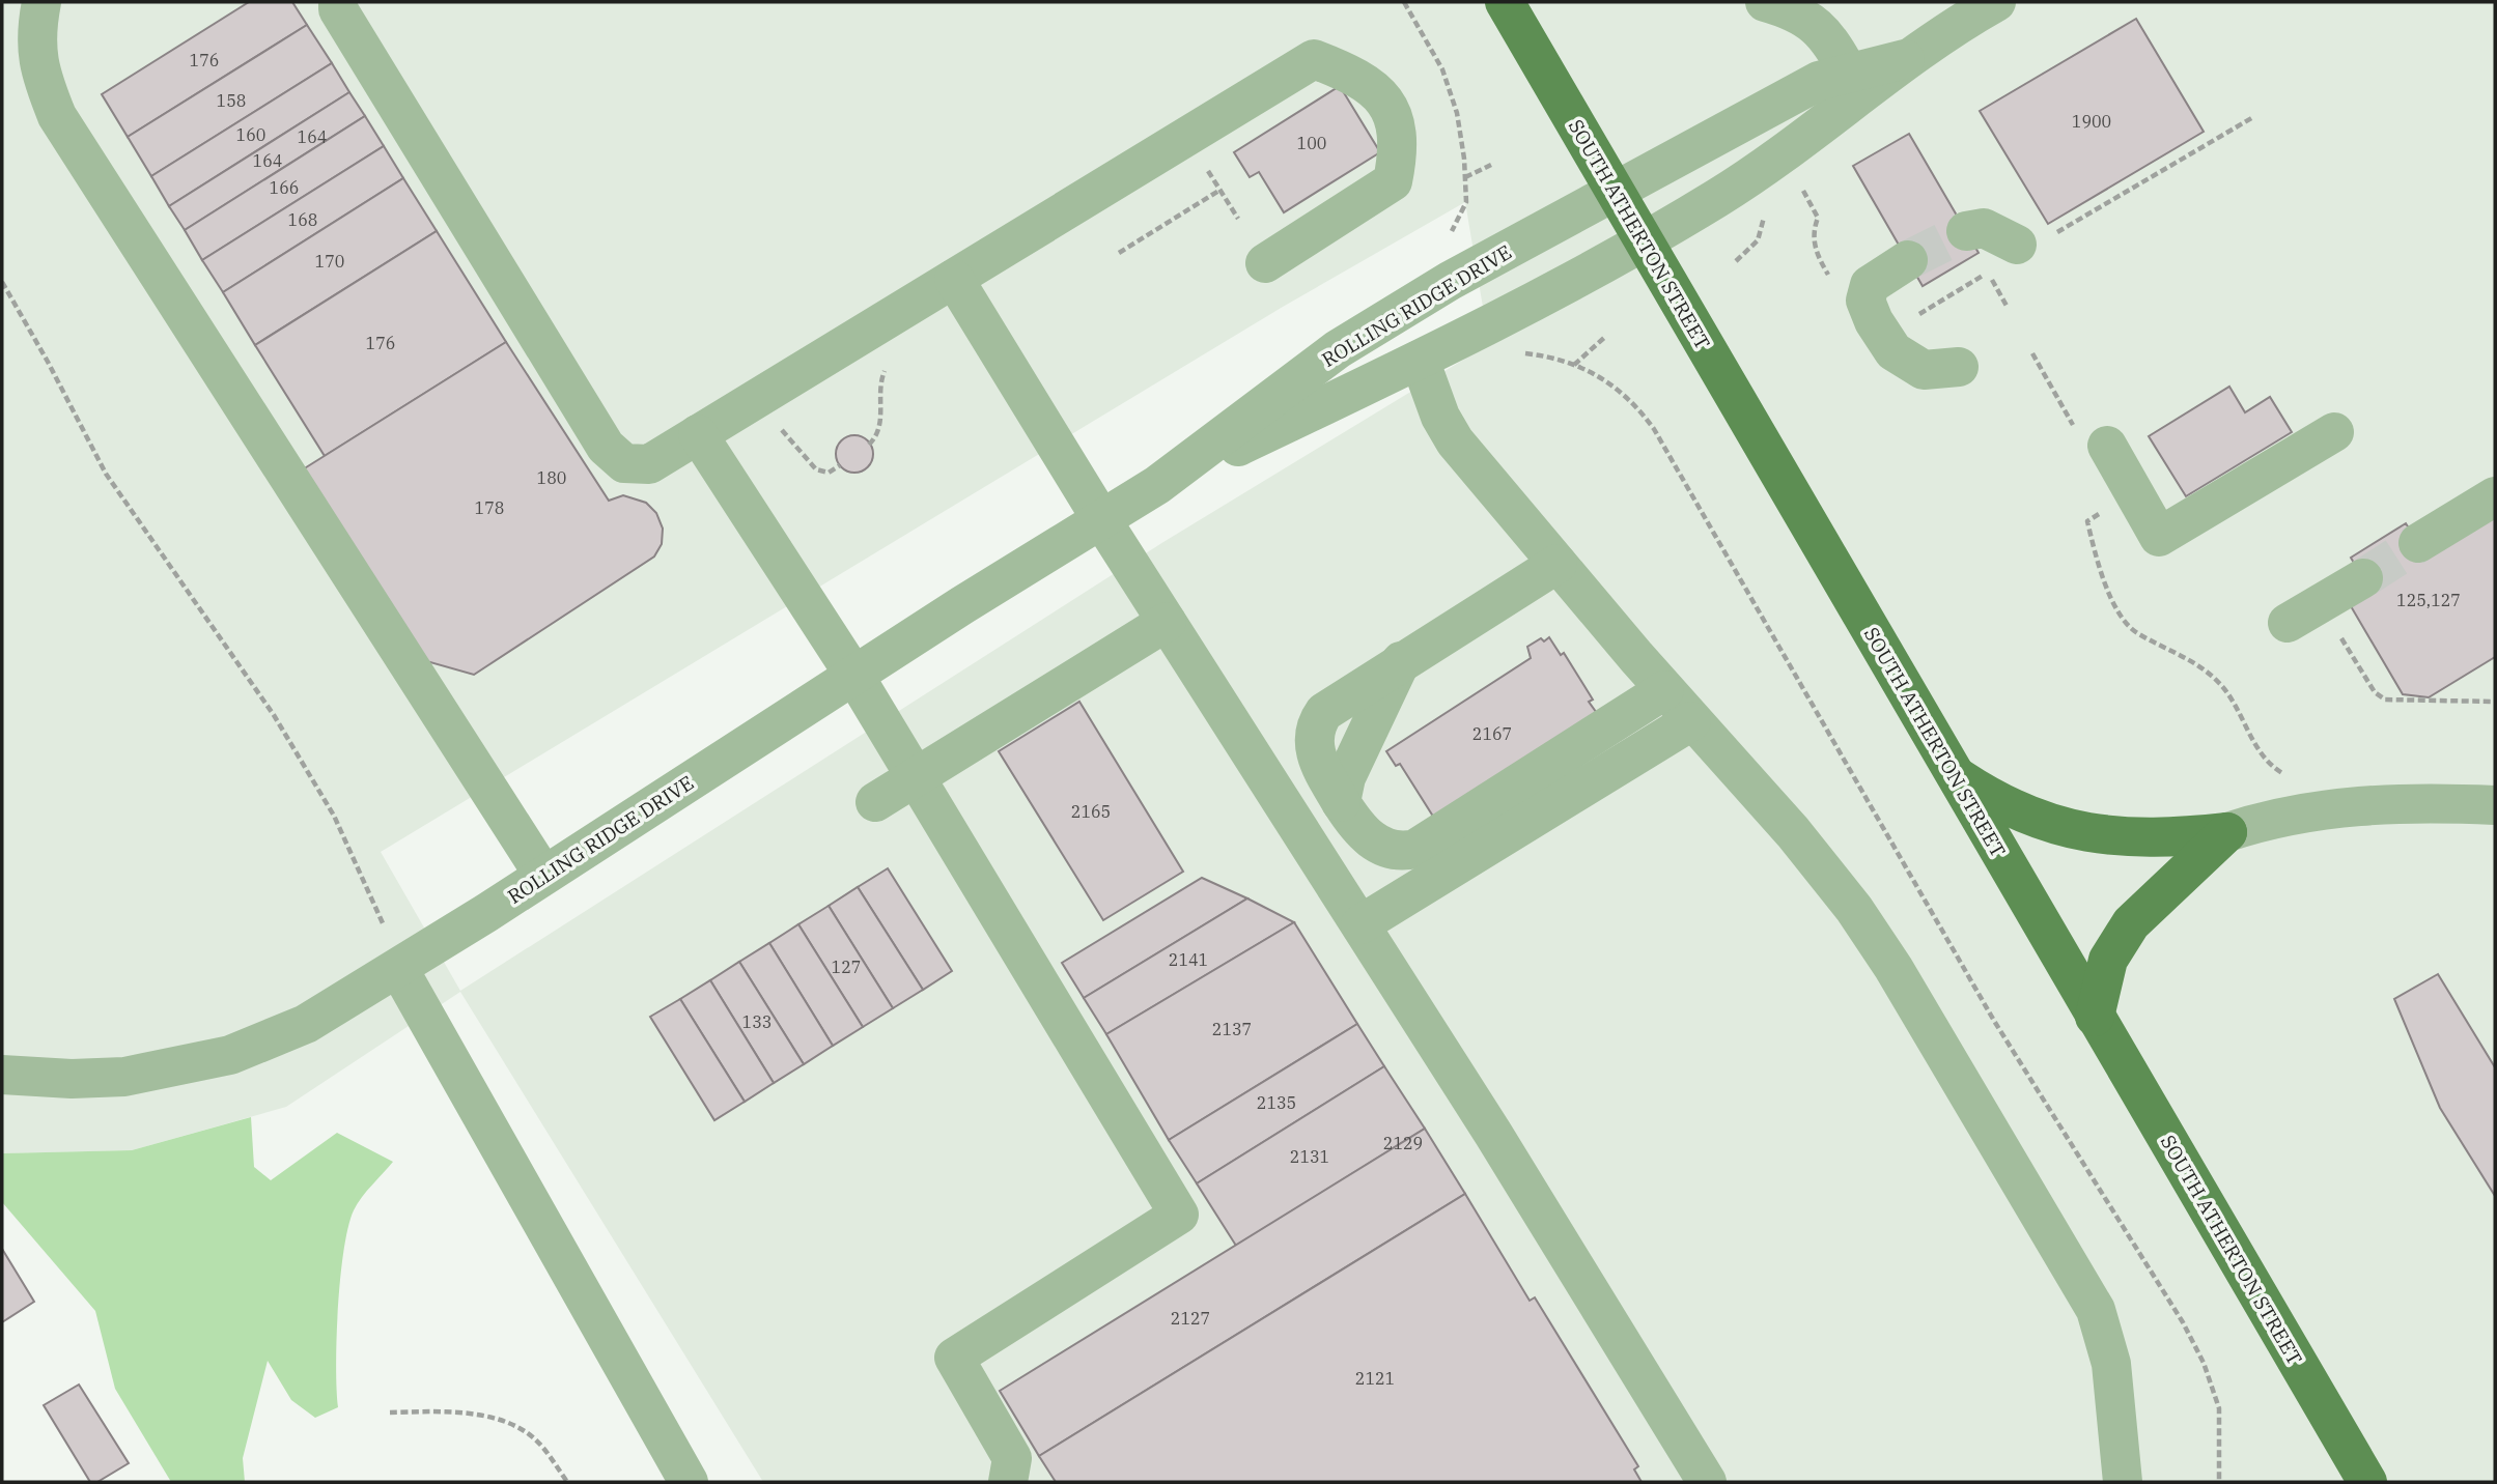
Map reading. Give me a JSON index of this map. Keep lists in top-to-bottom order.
{
  "streets": {
    "main road": ["SOUTH ATHERTON STREET"],
    "street": ["ROLLING RIDGE DRIVE"]
  },
  "crossings": [
    ["SOUTH ATHERTON STREET", "ROLLING RIDGE DRIVE"]
  ],
  "house_numbers": [
    "176",
    "158",
    "1900",
    "160",
    "164",
    "100",
    "164",
    "166",
    "168",
    "170",
    "176",
    "180",
    "178",
    "125,127",
    "2167",
    "2165",
    "2141",
    "127",
    "133",
    "2137",
    "2135",
    "2129",
    "2131",
    "2127",
    "2121"
  ]
}
